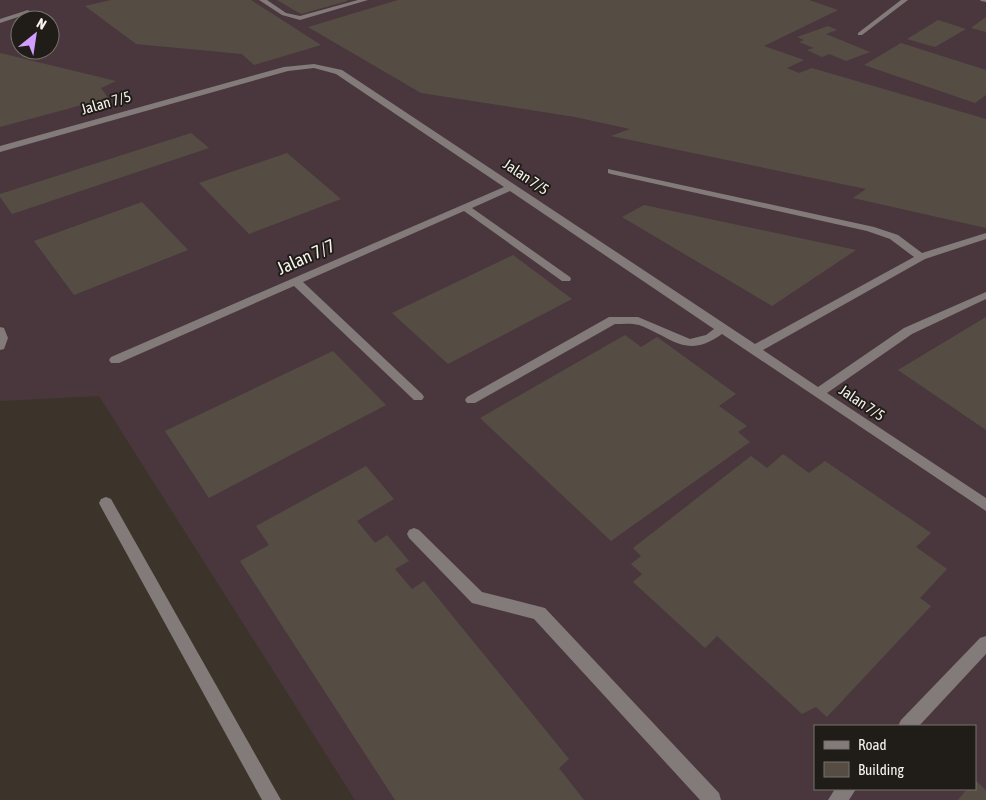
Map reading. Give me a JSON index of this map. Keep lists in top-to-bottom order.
{
  "streets": {
    "street": ["Jalan 7/5", "Jalan 7/7"]
  },
  "crossings": [
    ["Jalan 7/5", "Jalan 7/7"]
  ],
  "legend": ["Road", "Building"],
  "north": "top right"
}
